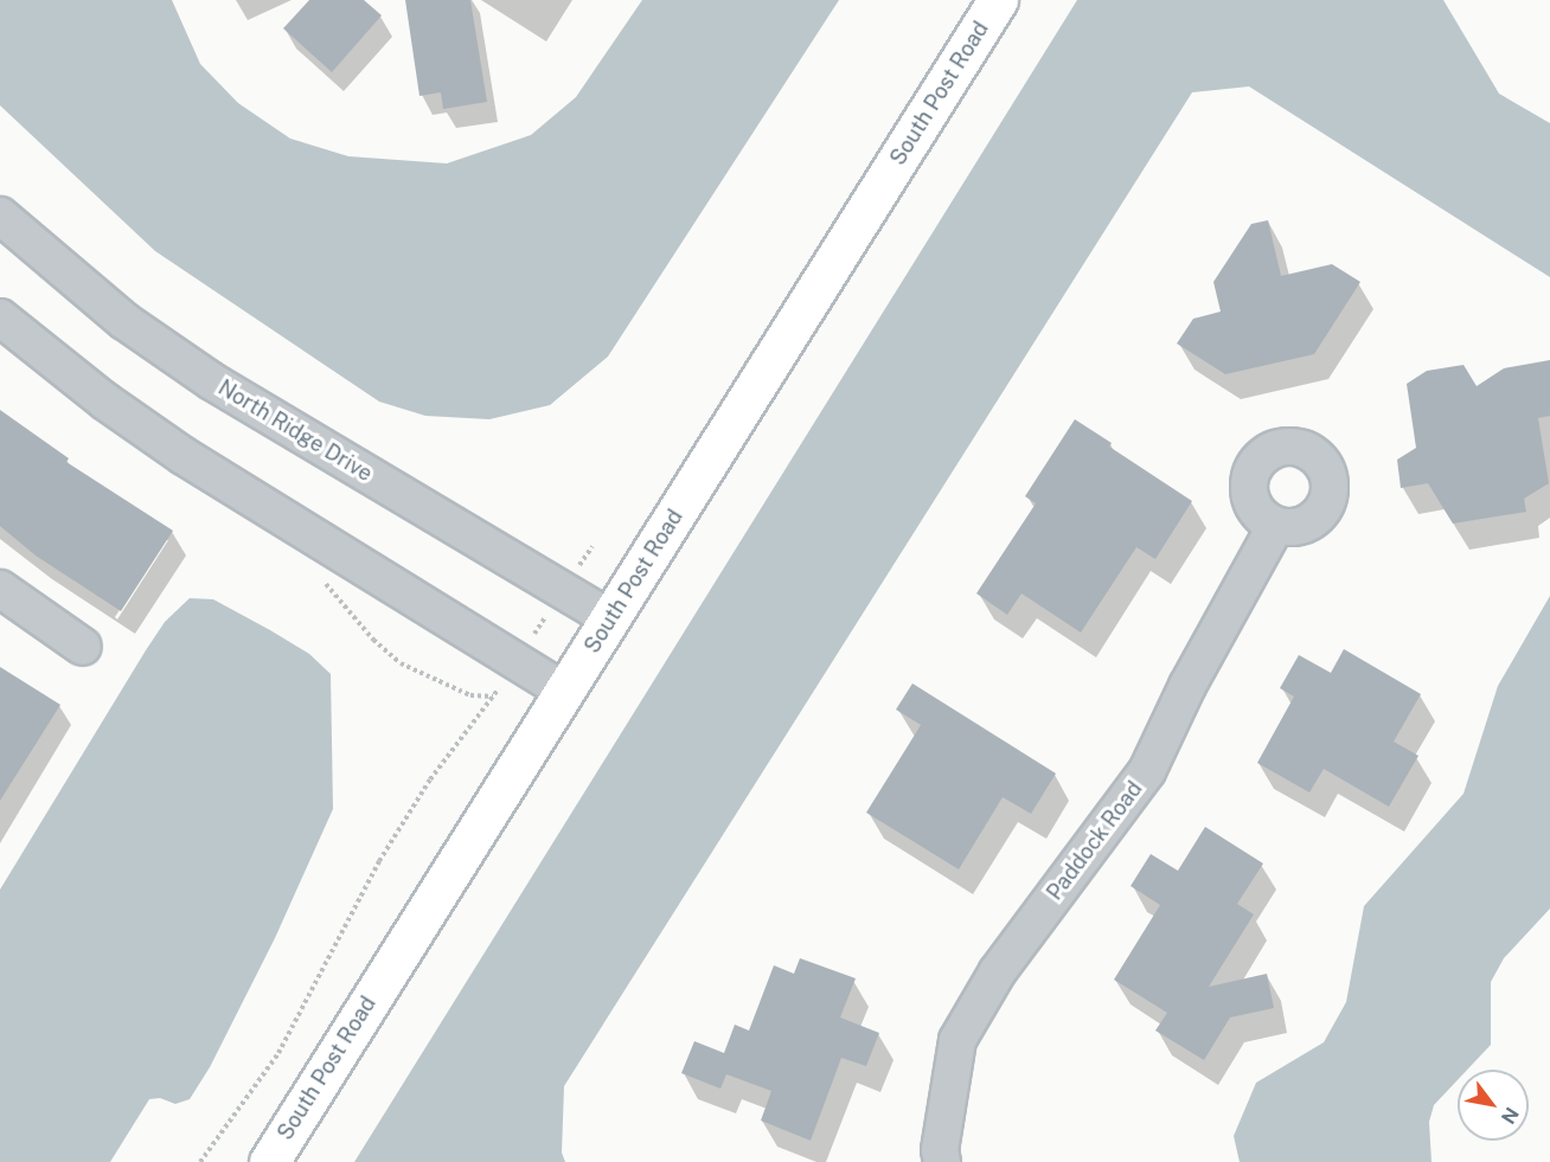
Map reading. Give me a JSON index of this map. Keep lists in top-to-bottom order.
{
  "streets": {
    "street": ["South Post Road", "North Ridge Drive", "Paddock Road"]
  },
  "crossings": [
    ["South Post Road", "North Ridge Drive"]
  ],
  "north": "bottom right"
}
